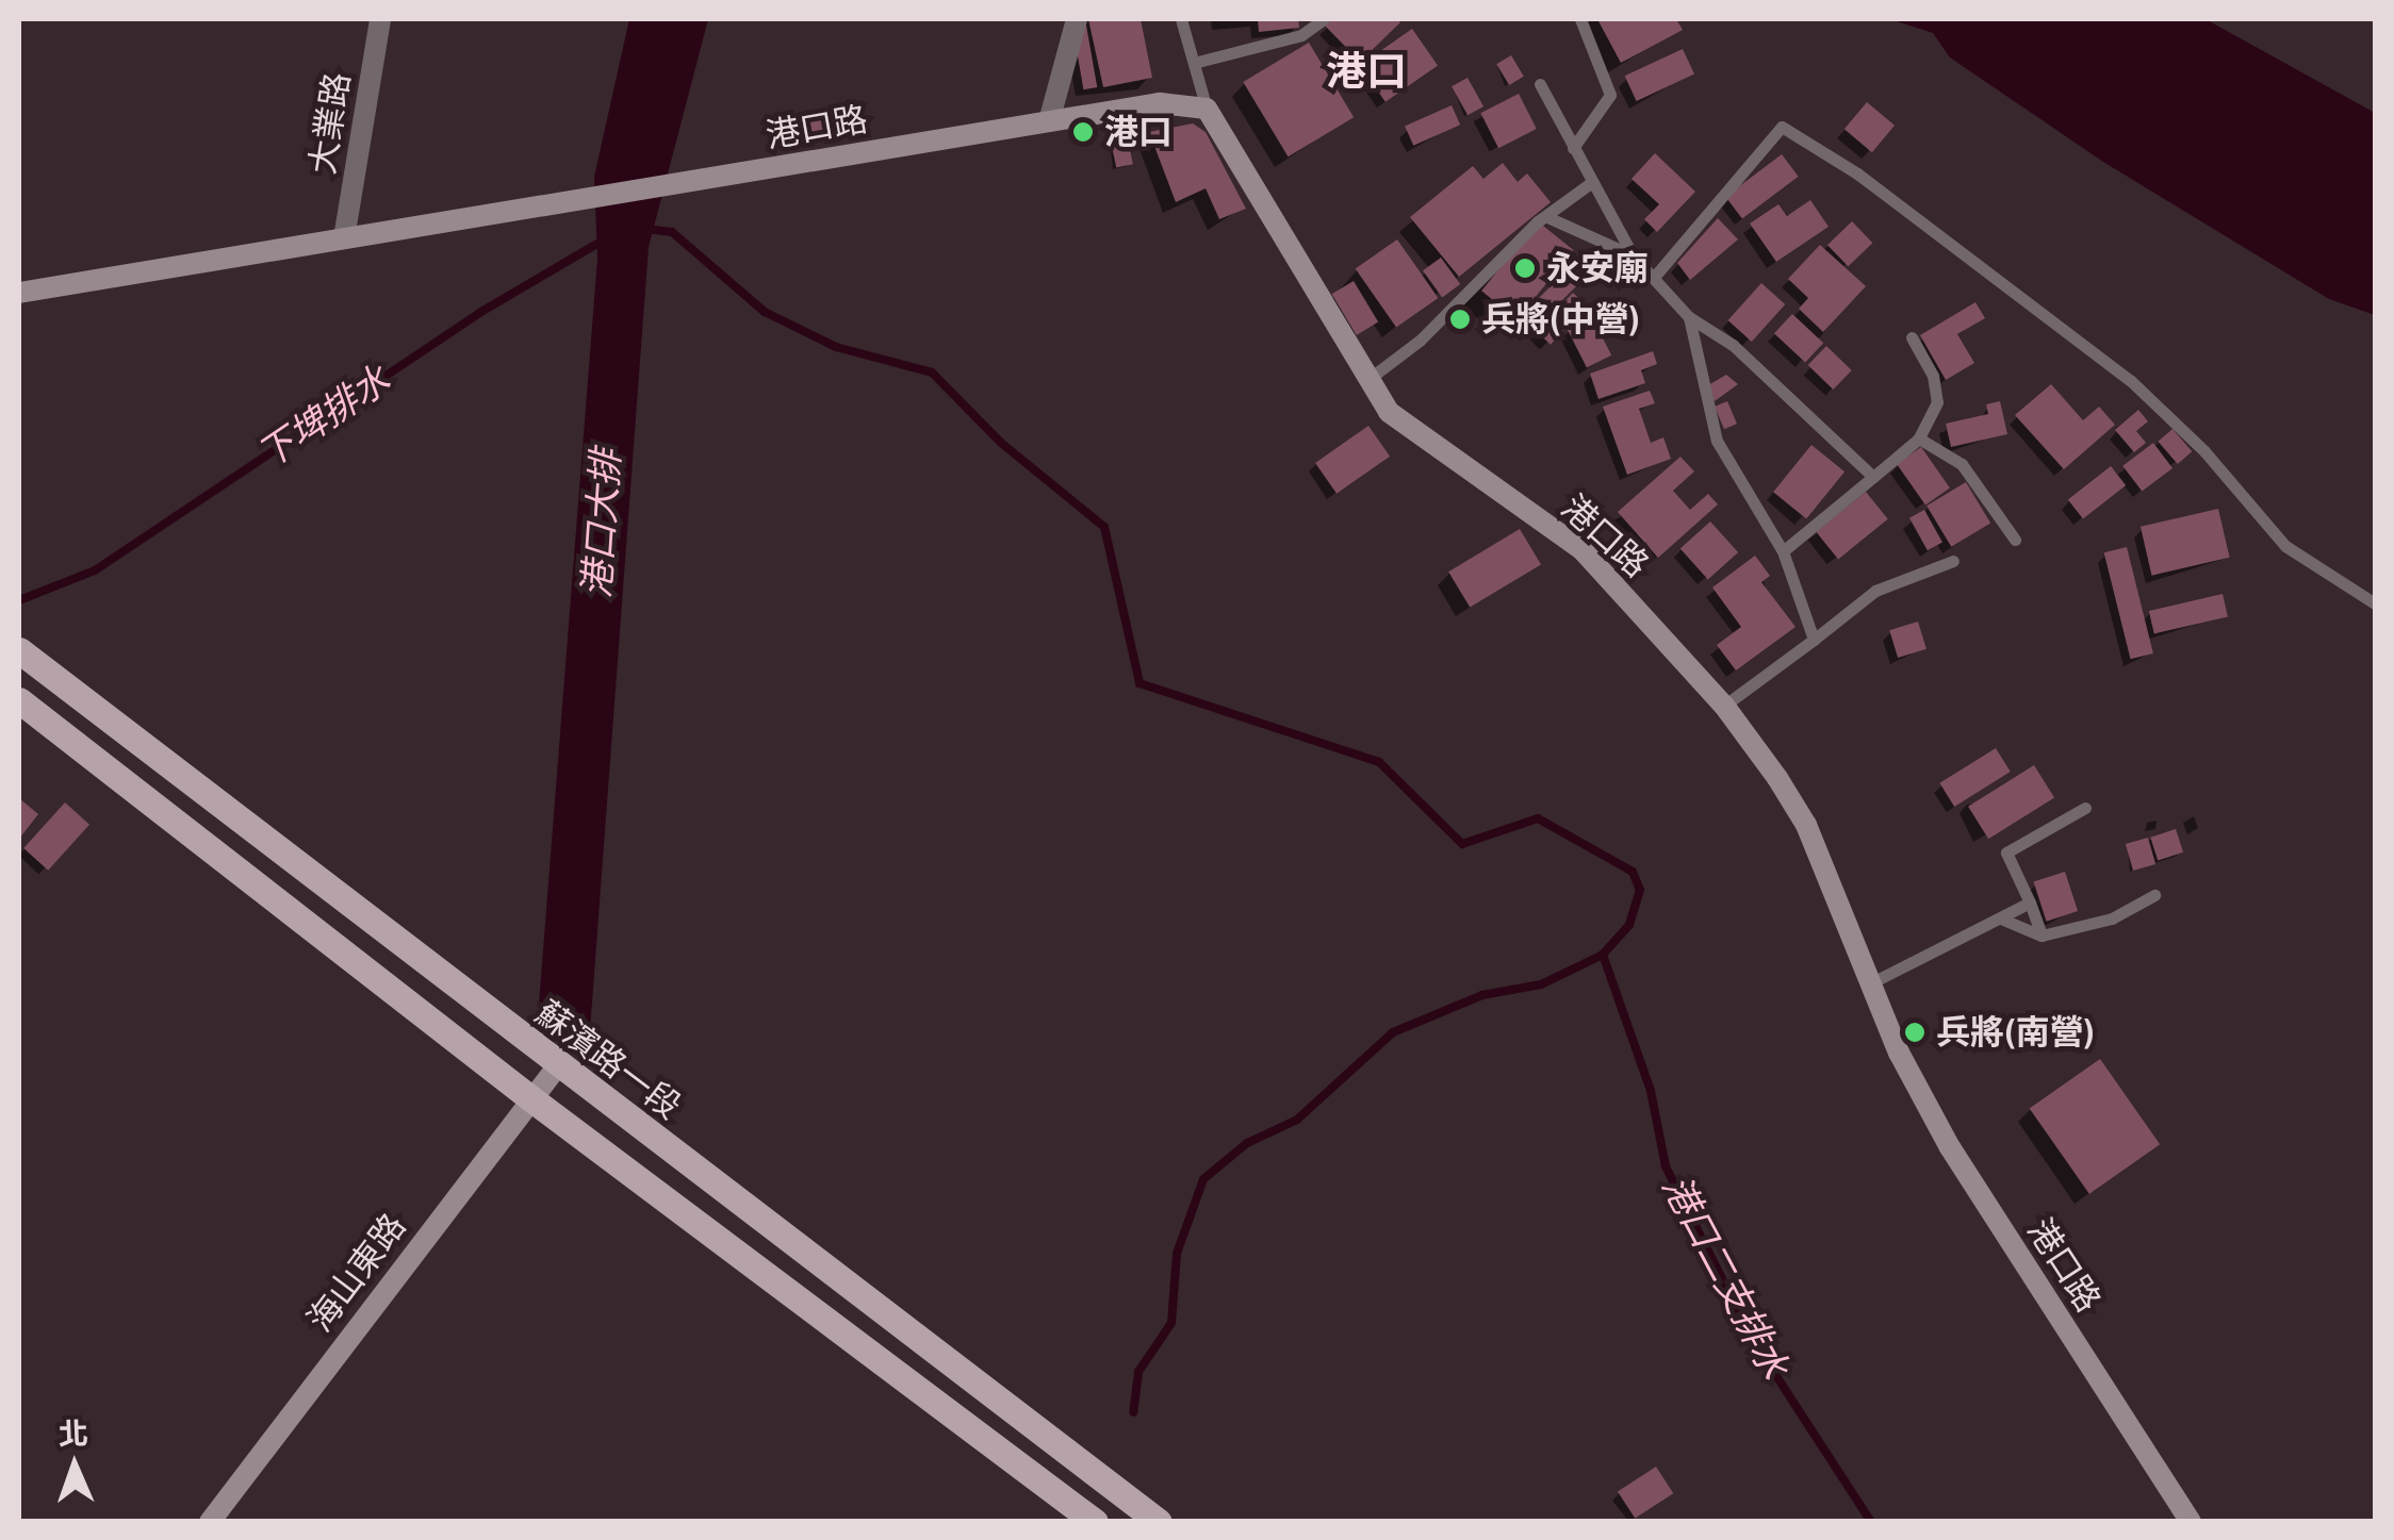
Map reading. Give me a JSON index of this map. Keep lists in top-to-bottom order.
{
  "streets": {
    "main road": ["蘇濱路一段"],
    "street": ["大業路", "港口路", "海山東路"]
  },
  "crossings": [
    ["大業路", "港口路"],
    ["蘇濱路一段", "海山東路"]
  ],
  "districts": ["港口"],
  "water": ["下埤排水", "港口大排", "港口二支排水"],
  "places": [
    "港口",
    "永安廟",
    "兵將(中營)",
    "兵將(南營)"
  ],
  "north": "top"
}
